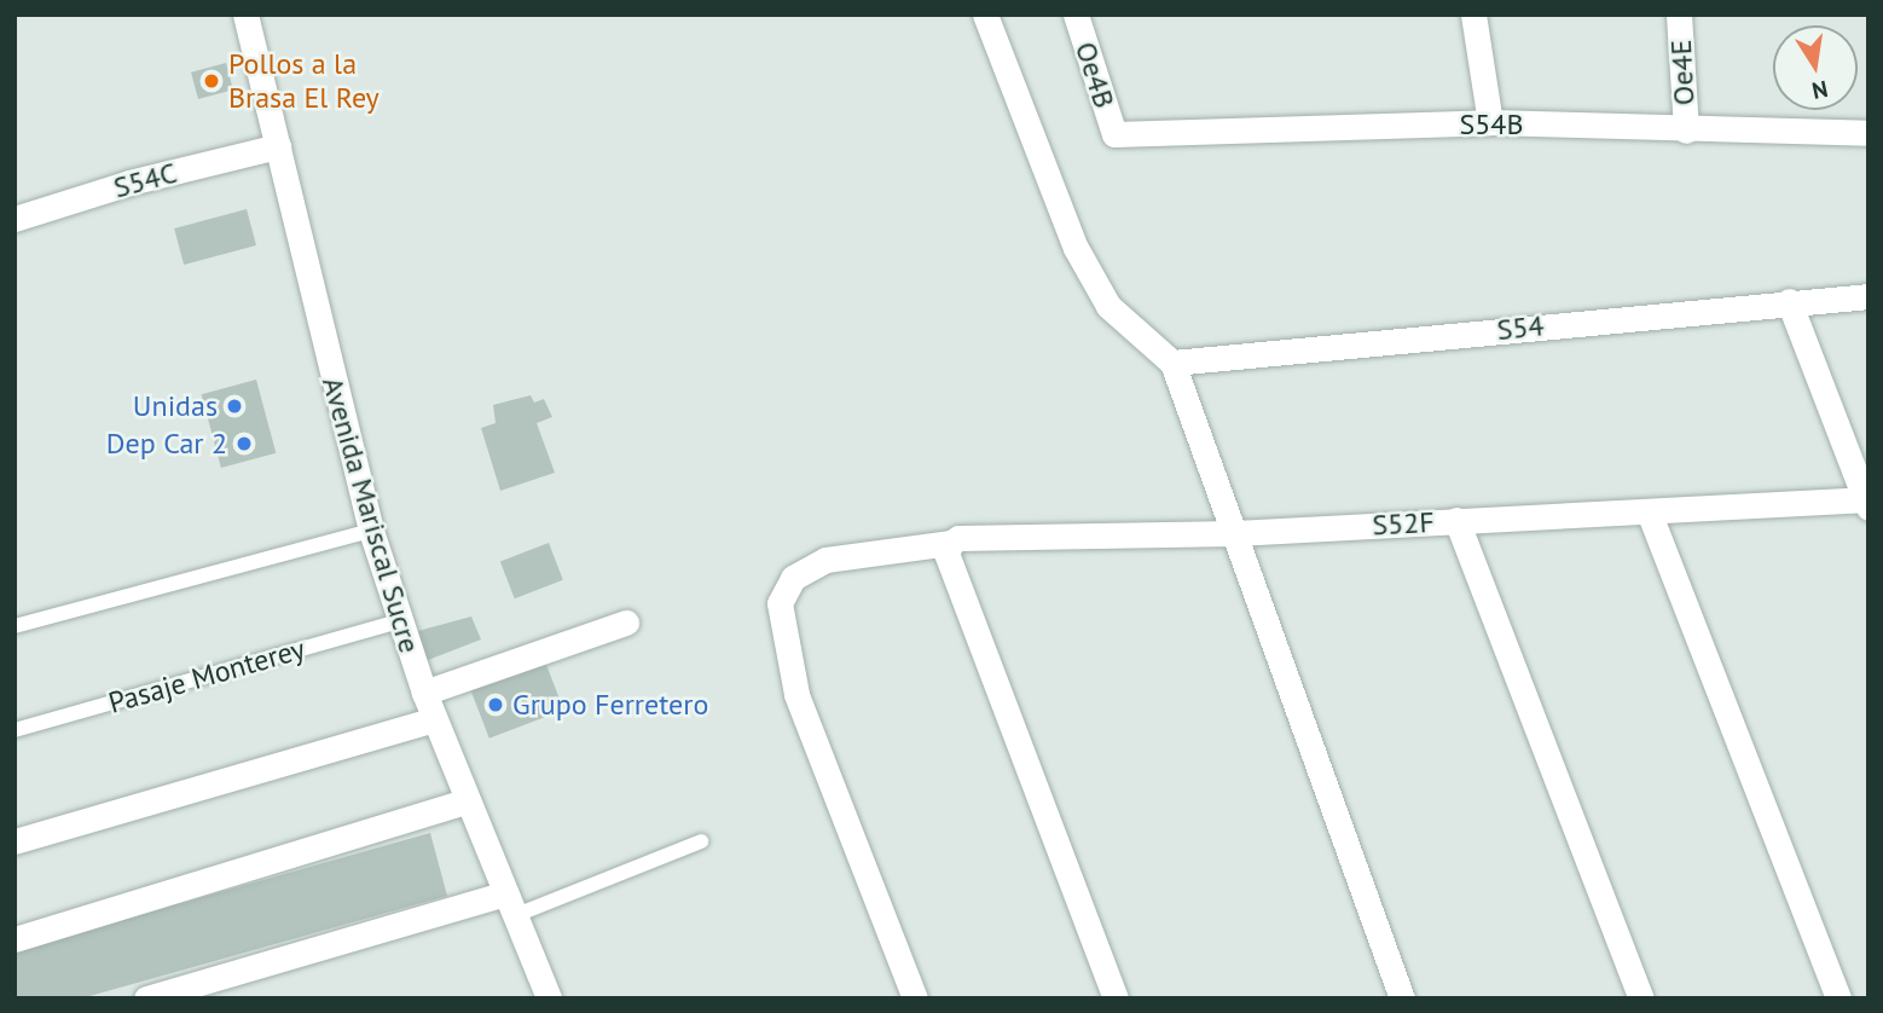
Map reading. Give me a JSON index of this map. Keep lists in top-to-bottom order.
{
  "streets": {
    "street": [
      "Oe4E",
      "Oe4B",
      "S54B",
      "S54C",
      "S54",
      "Avenida Mariscal Sucre",
      "S52F"
    ],
    "lane": ["Pasaje Monterey"]
  },
  "crossings": [
    ["Oe4E", "S54B"],
    ["Oe4B", "S54B"],
    ["S54C", "Avenida Mariscal Sucre"],
    ["Avenida Mariscal Sucre", "Pasaje Monterey"]
  ],
  "places": [
    "Pollos a la Brasa El Rey",
    "Unidas",
    "Dep Car 2",
    "Grupo Ferretero"
  ],
  "north": "bottom"
}
